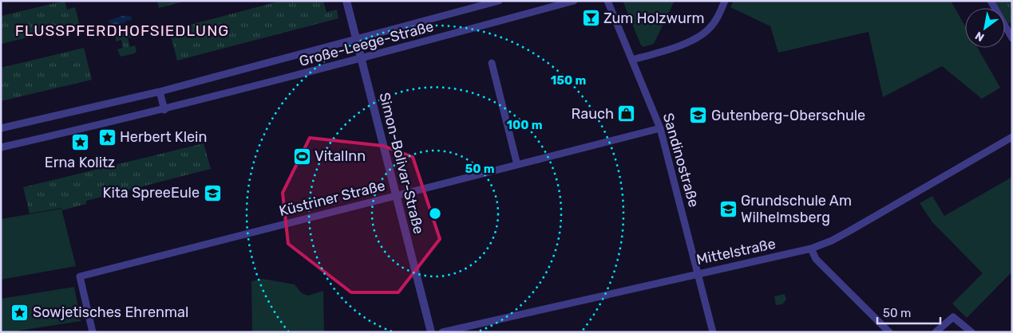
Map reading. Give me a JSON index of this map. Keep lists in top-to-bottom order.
{
  "streets": {
    "street": [
      "Große-Leege-Straße",
      "Sandinostraße",
      "Simon-Bolivar-Straße",
      "Küstriner Straße",
      "Mittelstraße"
    ]
  },
  "crossings": [
    ["Große-Leege-Straße", "Simon-Bolivar-Straße"],
    ["Sandinostraße", "Küstriner Straße"],
    ["Sandinostraße", "Mittelstraße"],
    ["Simon-Bolivar-Straße", "Küstriner Straße"]
  ],
  "districts": ["FLUSSPFERDHOFSIEDLUNG"],
  "places": {
    "bar": ["Zum Holzwurm"],
    "shop": ["Rauch"],
    "school or university": ["Gutenberg-Oberschule", "Kita SpreeEule", "Grundschule Am Wilhelmsberg"],
    "place": ["Herbert Klein", "Erna Kolitz", "Sowjetisches Ehrenmal"],
    "sports": ["VitalInn"]
  },
  "scale_bar": "50 m",
  "north": "bottom left",
  "rings": ["150 m", "100 m", "50 m"]
}
